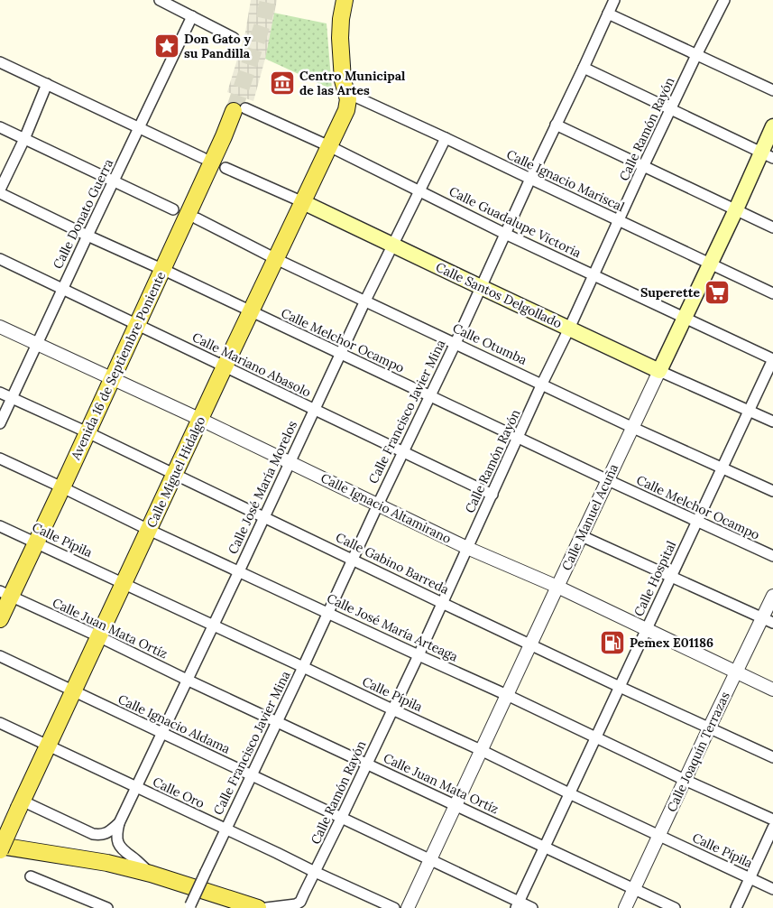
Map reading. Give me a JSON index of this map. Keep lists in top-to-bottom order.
{
  "streets": {
    "main road": [
      "Calle Santos Delgollado",
      "Avenida 16 de Septiembre Poniente",
      "Calle Miguel Hidalgo",
      "Calle Manuel Acuña"
    ],
    "street": [
      "Calle Ramón Rayón",
      "Calle Ignacio Mariscal",
      "Calle Donato Guerra",
      "Calle Guadalupe Victoria",
      "Calle Melchor Ocampo",
      "Calle Otumba",
      "Calle Mariano Abasolo",
      "Calle Francisco Javier Mina",
      "Calle José María Morelos",
      "Calle Ignacio Altamirano",
      "Calle Pípila",
      "Calle Gabino Barreda",
      "Calle Hospital",
      "Calle José María Arteaga",
      "Calle Juan Mata Ortíz",
      "Calle Ignacio Aldama",
      "Calle Joaquín Terrazas",
      "Calle Oro"
    ]
  },
  "crossings": [
    ["Calle Ramón Rayón", "Calle Ignacio Mariscal"],
    ["Calle Ramón Rayón", "Calle Guadalupe Victoria"],
    ["Calle Ramón Rayón", "Calle Santos Delgollado"],
    ["Calle Ramón Rayón", "Calle Melchor Ocampo"],
    ["Calle Ramón Rayón", "Calle Otumba"],
    ["Calle Ramón Rayón", "Calle Mariano Abasolo"],
    ["Calle Ramón Rayón", "Calle Ignacio Altamirano"],
    ["Calle Ramón Rayón", "Calle Pípila"],
    ["Calle Ramón Rayón", "Calle Gabino Barreda"],
    ["Calle Ramón Rayón", "Calle José María Arteaga"],
    ["Calle Ramón Rayón", "Calle Juan Mata Ortíz"],
    ["Calle Ramón Rayón", "Calle Ignacio Aldama"],
    ["Calle Ramón Rayón", "Calle Oro"],
    ["Calle Ignacio Mariscal", "Calle Francisco Javier Mina"],
    ["Calle Ignacio Mariscal", "Calle Miguel Hidalgo"],
    ["Calle Ignacio Mariscal", "Calle José María Morelos"],
    ["Calle Ignacio Mariscal", "Calle Manuel Acuña"],
    ["Calle Donato Guerra", "Calle Melchor Ocampo"],
    ["Calle Donato Guerra", "Calle Mariano Abasolo"],
    ["Calle Donato Guerra", "Calle Ignacio Altamirano"],
    ["Calle Donato Guerra", "Calle Gabino Barreda"],
    ["Calle Guadalupe Victoria", "Avenida 16 de Septiembre Poniente"],
    ["Calle Guadalupe Victoria", "Calle Francisco Javier Mina"],
    ["Calle Guadalupe Victoria", "Calle Miguel Hidalgo"],
    ["Calle Guadalupe Victoria", "Calle José María Morelos"],
    ["Calle Guadalupe Victoria", "Calle Manuel Acuña"],
    ["Calle Guadalupe Victoria", "Calle Hospital"],
    ["Calle Santos Delgollado", "Calle Francisco Javier Mina"],
    ["Calle Santos Delgollado", "Calle Miguel Hidalgo"],
    ["Calle Santos Delgollado", "Calle José María Morelos"],
    ["Calle Santos Delgollado", "Calle Manuel Acuña"],
    ["Calle Santos Delgollado", "Calle Hospital"],
    ["Calle Melchor Ocampo", "Avenida 16 de Septiembre Poniente"],
    ["Calle Melchor Ocampo", "Calle Francisco Javier Mina"],
    ["Calle Melchor Ocampo", "Calle Miguel Hidalgo"],
    ["Calle Melchor Ocampo", "Calle José María Morelos"],
    ["Calle Melchor Ocampo", "Calle Manuel Acuña"],
    ["Calle Melchor Ocampo", "Calle Hospital"],
    ["Calle Otumba", "Calle Francisco Javier Mina"],
    ["Calle Otumba", "Calle Miguel Hidalgo"],
    ["Calle Otumba", "Calle José María Morelos"],
    ["Calle Otumba", "Calle Manuel Acuña"],
    ["Calle Otumba", "Calle Hospital"],
    ["Calle Mariano Abasolo", "Avenida 16 de Septiembre Poniente"],
    ["Calle Mariano Abasolo", "Calle Francisco Javier Mina"],
    ["Calle Mariano Abasolo", "Calle Miguel Hidalgo"],
    ["Calle Mariano Abasolo", "Calle José María Morelos"],
    ["Avenida 16 de Septiembre Poniente", "Calle Ignacio Altamirano"],
    ["Avenida 16 de Septiembre Poniente", "Calle Pípila"],
    ["Avenida 16 de Septiembre Poniente", "Calle Gabino Barreda"],
    ["Avenida 16 de Septiembre Poniente", "Calle José María Arteaga"],
    ["Avenida 16 de Septiembre Poniente", "Calle Juan Mata Ortíz"],
    ["Calle Francisco Javier Mina", "Calle Ignacio Altamirano"],
    ["Calle Francisco Javier Mina", "Calle Pípila"],
    ["Calle Francisco Javier Mina", "Calle Gabino Barreda"],
    ["Calle Francisco Javier Mina", "Calle José María Arteaga"],
    ["Calle Francisco Javier Mina", "Calle Juan Mata Ortíz"],
    ["Calle Francisco Javier Mina", "Calle Ignacio Aldama"],
    ["Calle Francisco Javier Mina", "Calle Oro"],
    ["Calle Miguel Hidalgo", "Calle Ignacio Altamirano"],
    ["Calle Miguel Hidalgo", "Calle Pípila"],
    ["Calle Miguel Hidalgo", "Calle Gabino Barreda"],
    ["Calle Miguel Hidalgo", "Calle José María Arteaga"],
    ["Calle Miguel Hidalgo", "Calle Juan Mata Ortíz"],
    ["Calle Miguel Hidalgo", "Calle Ignacio Aldama"],
    ["Calle Miguel Hidalgo", "Calle Oro"],
    ["Calle José María Morelos", "Calle Ignacio Altamirano"],
    ["Calle José María Morelos", "Calle Pípila"],
    ["Calle José María Morelos", "Calle Gabino Barreda"],
    ["Calle José María Morelos", "Calle José María Arteaga"],
    ["Calle José María Morelos", "Calle Juan Mata Ortíz"],
    ["Calle José María Morelos", "Calle Ignacio Aldama"],
    ["Calle José María Morelos", "Calle Oro"],
    ["Calle Ignacio Altamirano", "Calle Manuel Acuña"],
    ["Calle Ignacio Altamirano", "Calle Hospital"],
    ["Calle Ignacio Altamirano", "Calle Joaquín Terrazas"],
    ["Calle Manuel Acuña", "Calle Pípila"],
    ["Calle Manuel Acuña", "Calle Gabino Barreda"],
    ["Calle Manuel Acuña", "Calle José María Arteaga"],
    ["Calle Manuel Acuña", "Calle Juan Mata Ortíz"],
    ["Calle Manuel Acuña", "Calle Ignacio Aldama"],
    ["Calle Pípila", "Calle Hospital"],
    ["Calle Pípila", "Calle Joaquín Terrazas"],
    ["Calle Gabino Barreda", "Calle Hospital"],
    ["Calle Gabino Barreda", "Calle Joaquín Terrazas"],
    ["Calle Hospital", "Calle José María Arteaga"],
    ["Calle Hospital", "Calle Juan Mata Ortíz"],
    ["Calle Hospital", "Calle Ignacio Aldama"],
    ["Calle José María Arteaga", "Calle Joaquín Terrazas"],
    ["Calle Juan Mata Ortíz", "Calle Joaquín Terrazas"]
  ],
  "places": {
    "place": ["Don Gato y su Pandilla"],
    "museum": ["Centro Municipal de las Artes"],
    "supermarket": ["Superette"],
    "fuel station": ["Pemex E01186"]
  }
}
